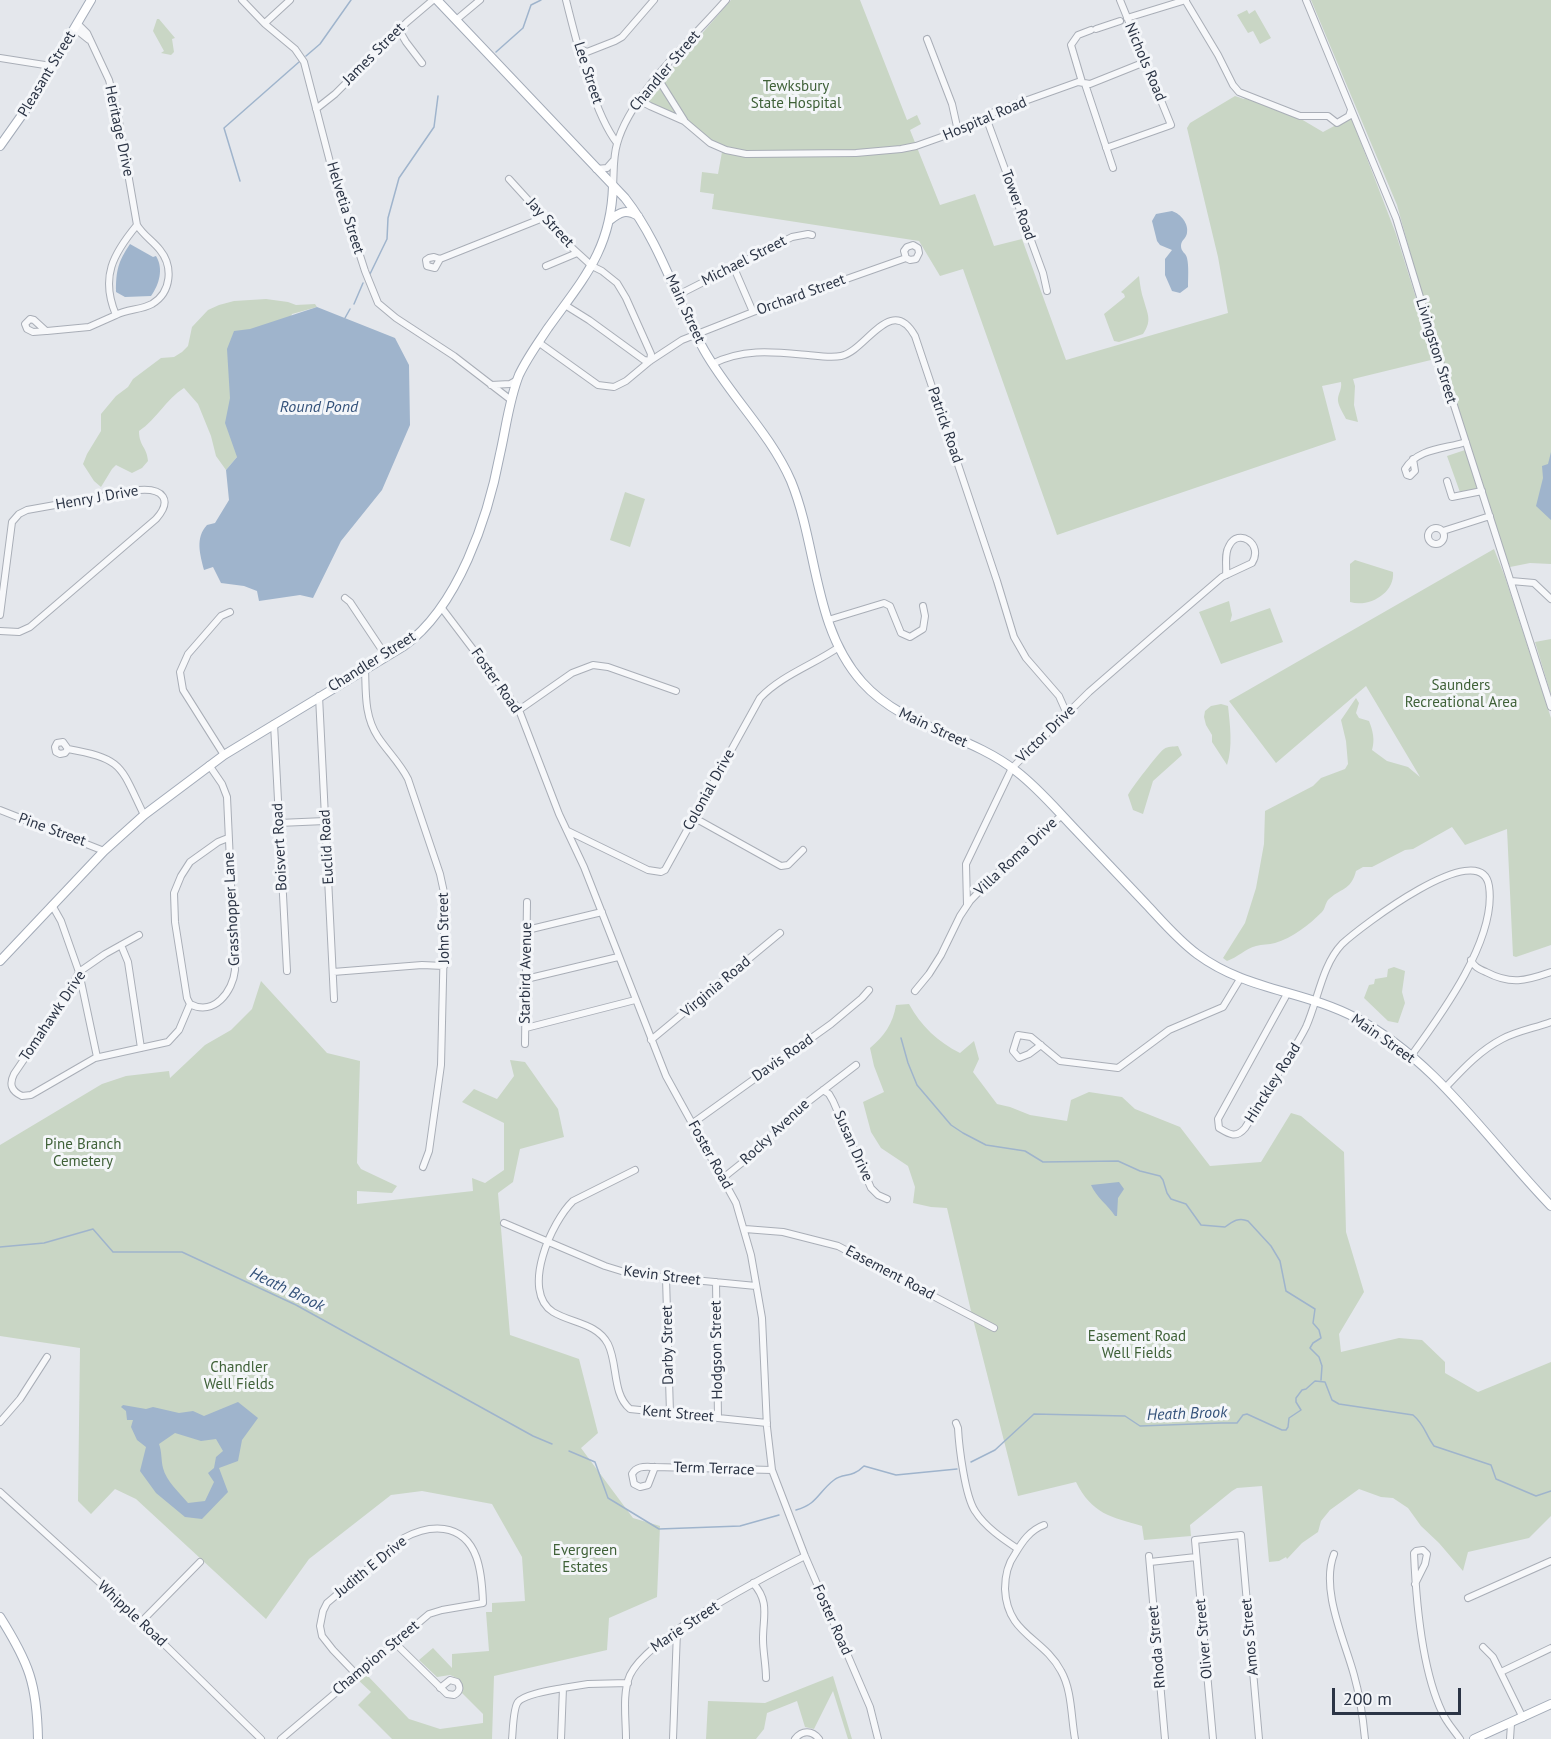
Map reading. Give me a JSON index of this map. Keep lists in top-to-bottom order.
{
  "streets": {
    "main road": ["Chandler Street", "Pleasant Street", "Main Street"],
    "street": [
      "James Street",
      "Nichols Road",
      "Lee Street",
      "Hospital Road",
      "Heritage Drive",
      "Tower Road",
      "Helvetia Street",
      "Jay Street",
      "Michael Street",
      "Orchard Street",
      "Livingston Street",
      "Patrick Road",
      "Henry J Drive",
      "Foster Road",
      "Victor Drive",
      "Colonial Drive",
      "Pine Street",
      "Boisvert Road",
      "Euclid Road",
      "Villa Roma Drive",
      "Grasshopper Lane",
      "John Street",
      "Starbird Avenue",
      "Virginia Road",
      "Tomahawk Drive",
      "Davis Road",
      "Hinckley Road",
      "Rocky Avenue",
      "Susan Drive",
      "Easement Road",
      "Kevin Street",
      "Darby Street",
      "Hodgson Street",
      "Kent Street",
      "Term Terrace",
      "Judith E Drive",
      "Whipple Road",
      "Marie Street",
      "Amos Street",
      "Oliver Street",
      "Rhoda Street",
      "Champion Street"
    ]
  },
  "crossings": [
    ["James Street", "Helvetia Street"],
    ["James Street", "Main Street"],
    ["Nichols Road", "Hospital Road"],
    ["Chandler Street", "Lee Street"],
    ["Chandler Street", "Hospital Road"],
    ["Chandler Street", "Helvetia Street"],
    ["Chandler Street", "Jay Street"],
    ["Chandler Street", "Orchard Street"],
    ["Chandler Street", "Main Street"],
    ["Chandler Street", "Foster Road"],
    ["Chandler Street", "Pine Street"],
    ["Chandler Street", "Boisvert Road"],
    ["Chandler Street", "Euclid Road"],
    ["Chandler Street", "Grasshopper Lane"],
    ["Chandler Street", "John Street"],
    ["Pleasant Street", "Heritage Drive"],
    ["Hospital Road", "Tower Road"],
    ["Jay Street", "Orchard Street"],
    ["Michael Street", "Main Street"],
    ["Orchard Street", "Main Street"],
    ["Main Street", "Patrick Road"],
    ["Main Street", "Victor Drive"],
    ["Main Street", "Colonial Drive"],
    ["Main Street", "Villa Roma Drive"],
    ["Main Street", "Hinckley Road"],
    ["Patrick Road", "Victor Drive"],
    ["Foster Road", "Colonial Drive"],
    ["Foster Road", "Virginia Road"],
    ["Foster Road", "Davis Road"],
    ["Foster Road", "Rocky Avenue"],
    ["Foster Road", "Easement Road"],
    ["Foster Road", "Kevin Street"],
    ["Foster Road", "Kent Street"],
    ["Foster Road", "Term Terrace"],
    ["Foster Road", "Marie Street"],
    ["Victor Drive", "Villa Roma Drive"],
    ["Grasshopper Lane", "Tomahawk Drive"],
    ["Rocky Avenue", "Susan Drive"],
    ["Kevin Street", "Darby Street"],
    ["Kevin Street", "Hodgson Street"],
    ["Kevin Street", "Kent Street"],
    ["Darby Street", "Kent Street"],
    ["Hodgson Street", "Kent Street"],
    ["Judith E Drive", "Champion Street"],
    ["Amos Street", "Oliver Street"],
    ["Oliver Street", "Rhoda Street"]
  ],
  "water": ["Round Pond", "Heath Brook"],
  "parks": [
    "Tewksbury State Hospital",
    "Saunders Recreational Area",
    "Pine Branch Cemetery",
    "Easement Road Well Fields",
    "Chandler Well Fields",
    "Evergreen Estates"
  ],
  "scale_bar": "200 m"
}
